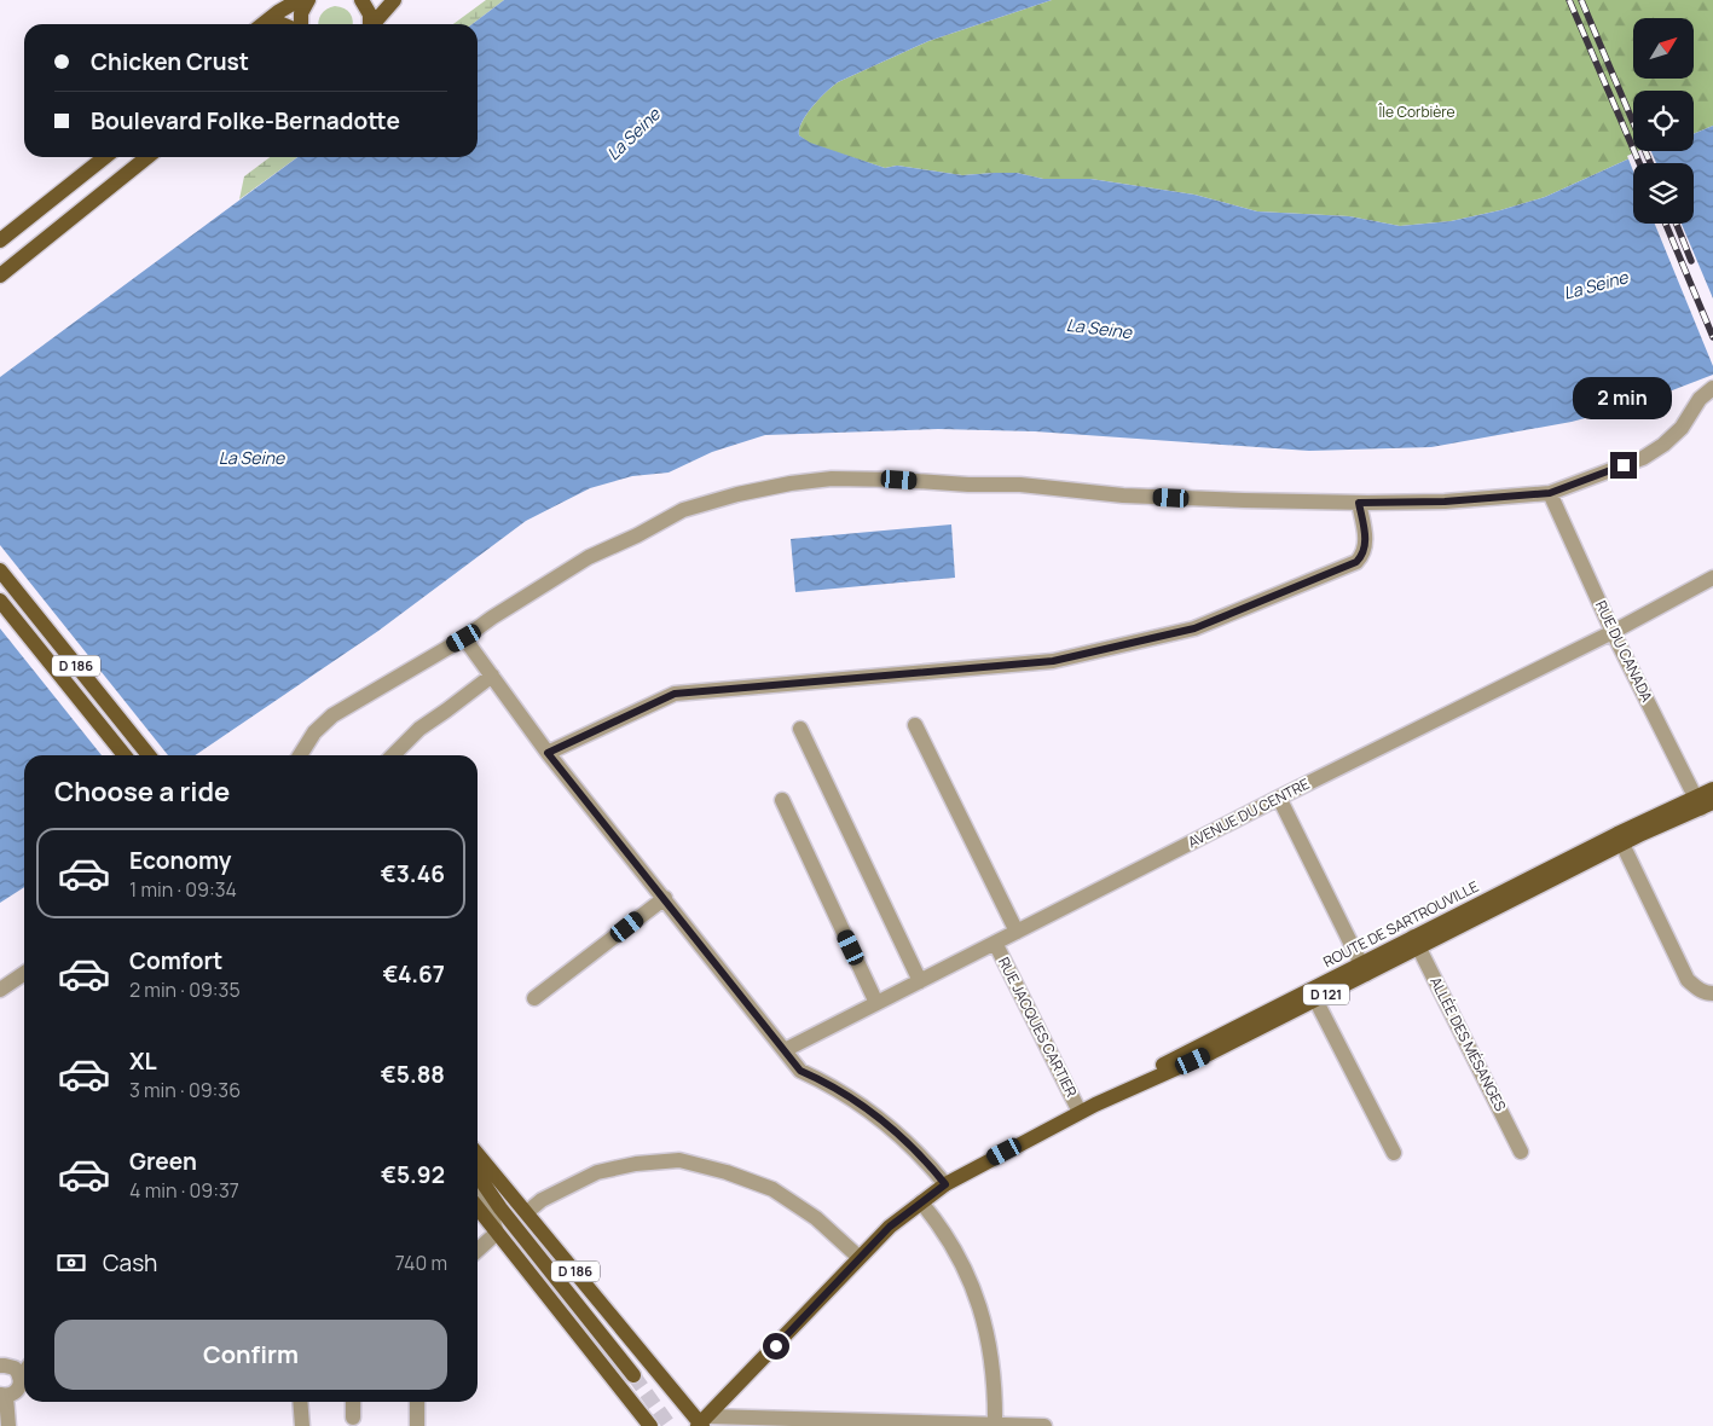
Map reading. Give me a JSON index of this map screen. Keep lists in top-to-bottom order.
{
  "streets": {
    "main road": ["D 186", "ROUTE DE SARTROUVILLE", "D 121"],
    "street": [
      "RUE DU CANADA",
      "AVENUE DU CENTRE",
      "RUE JACQUES CARTIER",
      "ALLÉE DES MÉSANGES"
    ]
  },
  "crossings": [
    ["RUE DU CANADA", "AVENUE DU CENTRE"],
    ["RUE DU CANADA", "ROUTE DE SARTROUVILLE"],
    ["D 186", "ROUTE DE SARTROUVILLE"],
    ["AVENUE DU CENTRE", "RUE JACQUES CARTIER"],
    ["ROUTE DE SARTROUVILLE", "RUE JACQUES CARTIER"],
    ["ROUTE DE SARTROUVILLE", "ALLÉE DES MÉSANGES"]
  ],
  "water": ["La Seine"],
  "parks": ["Île Corbière"],
  "north": "top right",
  "page": {
    "banner": ["Chicken Crust", "Boulevard Folke-Bernadotte"],
    "bubble": "2 min",
    "heading": "Choose a ride",
    "list": [
      {
        "name": "Economy",
        "note": "1 min · 09:34",
        "value": "€3.46"
      },
      {
        "name": "Comfort",
        "note": "2 min · 09:35",
        "value": "€4.67"
      },
      {
        "name": "XL",
        "note": "3 min · 09:36",
        "value": "€5.88"
      },
      {
        "name": "Green",
        "note": "4 min · 09:37",
        "value": "€5.92"
      }
    ],
    "pay": ["Cash", "740 m"],
    "buttons": "Confirm"
  }
}
